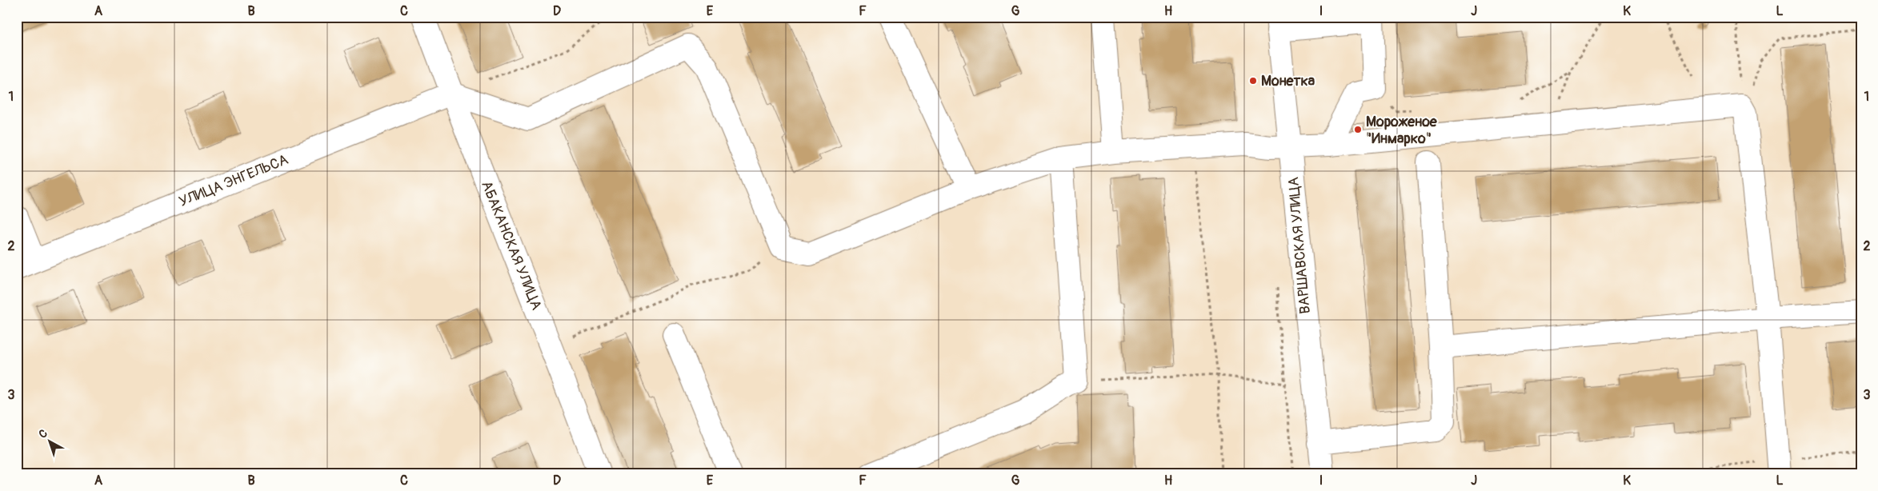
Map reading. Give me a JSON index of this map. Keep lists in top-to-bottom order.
{
  "streets": {
    "street": ["УЛИЦА ЭНГЕЛЬСА", "АБАКАНСКАЯ УЛИЦА", "ВАРШАВСКАЯ УЛИЦА"]
  },
  "crossings": [
    ["УЛИЦА ЭНГЕЛЬСА", "АБАКАНСКАЯ УЛИЦА"]
  ],
  "places": ["Монетка", "Мороженое \"Инмарко\""],
  "north": "top left",
  "grid": {
    "columns": [
      "A",
      "B",
      "C",
      "D",
      "E",
      "F",
      "G",
      "H",
      "I",
      "J",
      "K",
      "L"
    ],
    "rows": ["1", "2", "3"]
  }
}
